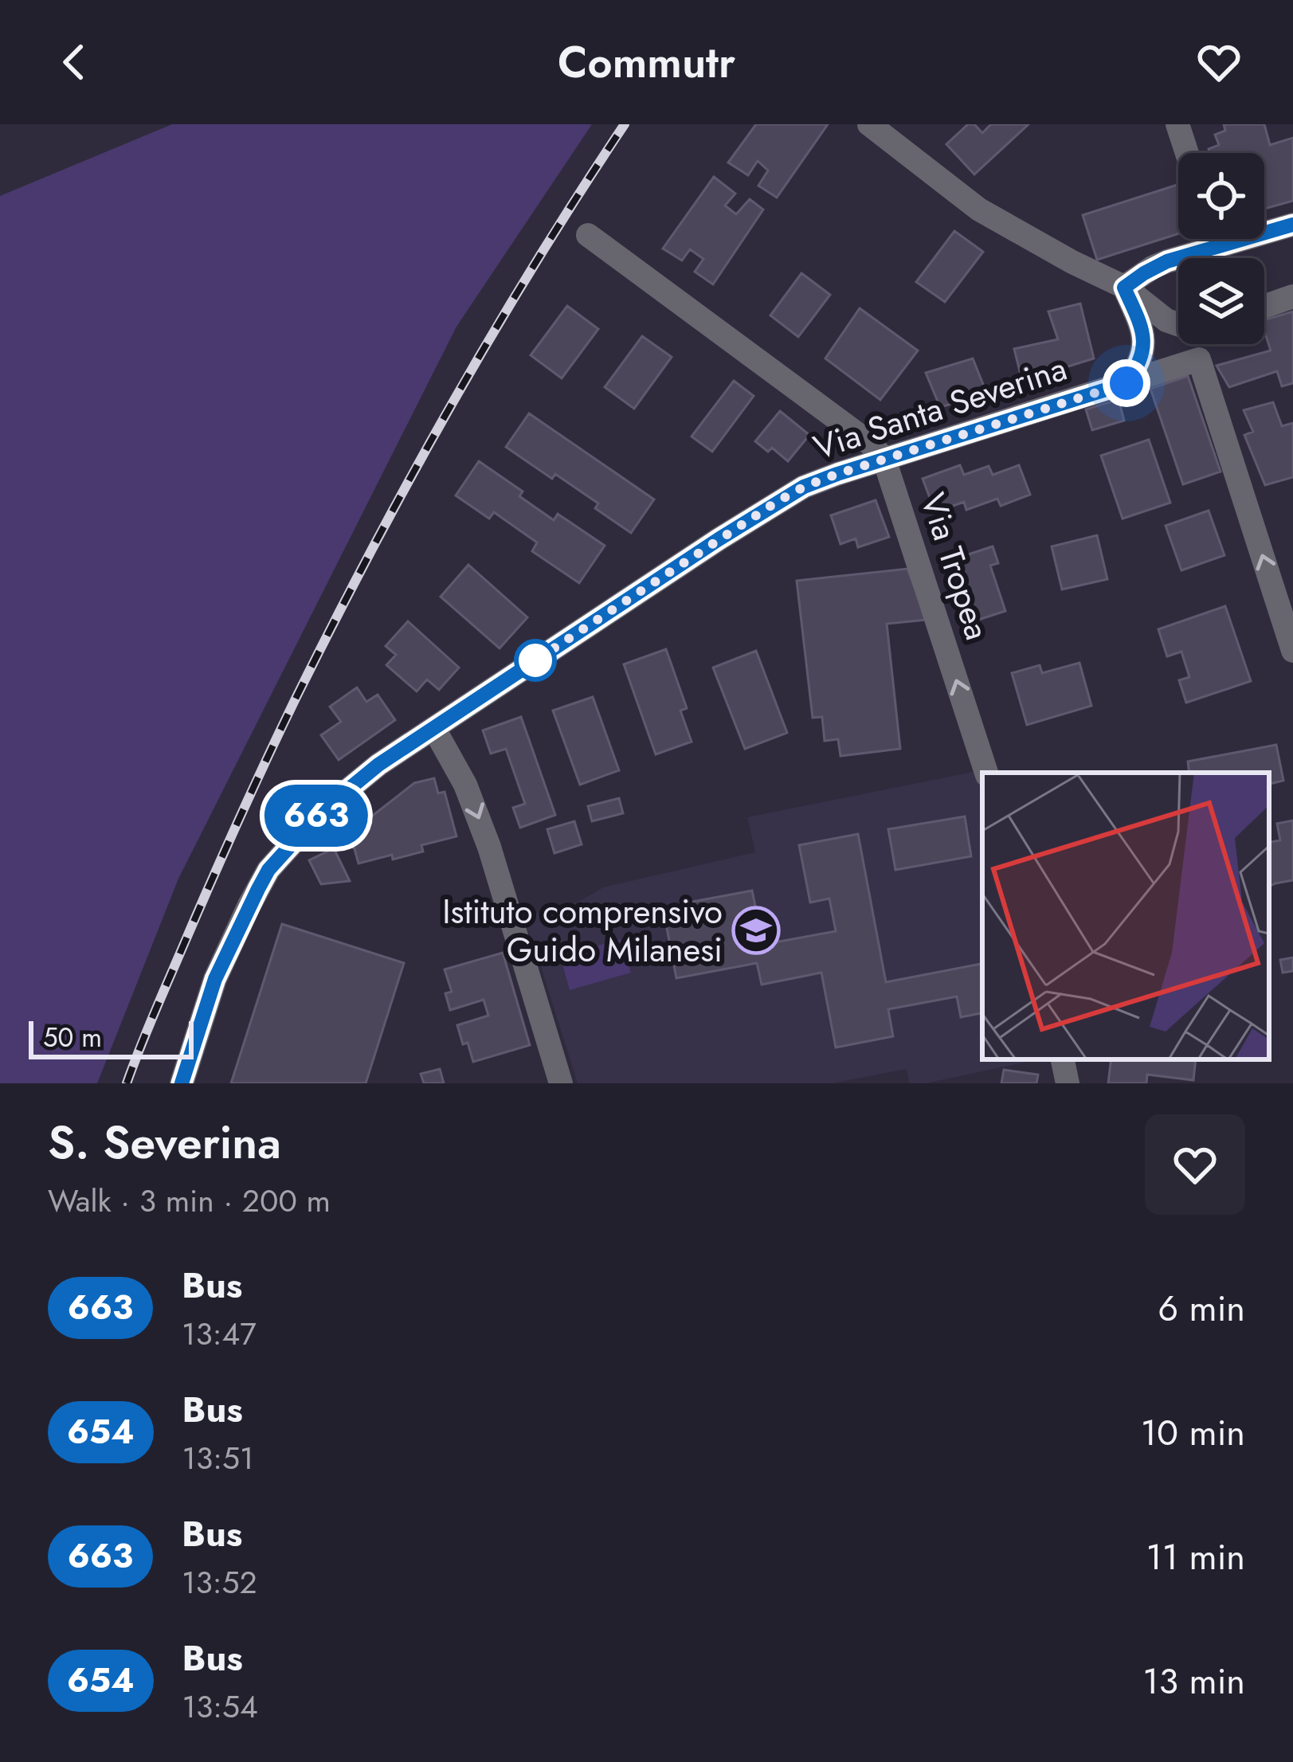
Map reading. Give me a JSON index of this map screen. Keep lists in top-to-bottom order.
{
  "streets": {
    "street": ["Via Santa Severina", "Via Tropea"]
  },
  "crossings": [
    ["Via Santa Severina", "Via Tropea"]
  ],
  "one_way": ["Via Tropea"],
  "places": {
    "school or university": ["Istituto comprensivo Guido Milanesi"]
  },
  "lines": ["bus line 663"],
  "scale_bar": "50 m",
  "page": {
    "header": "Commutr",
    "on_map": "663",
    "scale": "50 m",
    "heading": ["S. Severina", "Walk · 3 min · 200 m"],
    "list": [
      {
        "mark": "663",
        "name": "Bus",
        "note": "13:47",
        "value": "6 min"
      },
      {
        "mark": "654",
        "name": "Bus",
        "note": "13:51",
        "value": "10 min"
      },
      {
        "mark": "663",
        "name": "Bus",
        "note": "13:52",
        "value": "11 min"
      },
      {
        "mark": "654",
        "name": "Bus",
        "note": "13:54",
        "value": "13 min"
      }
    ]
  }
}
